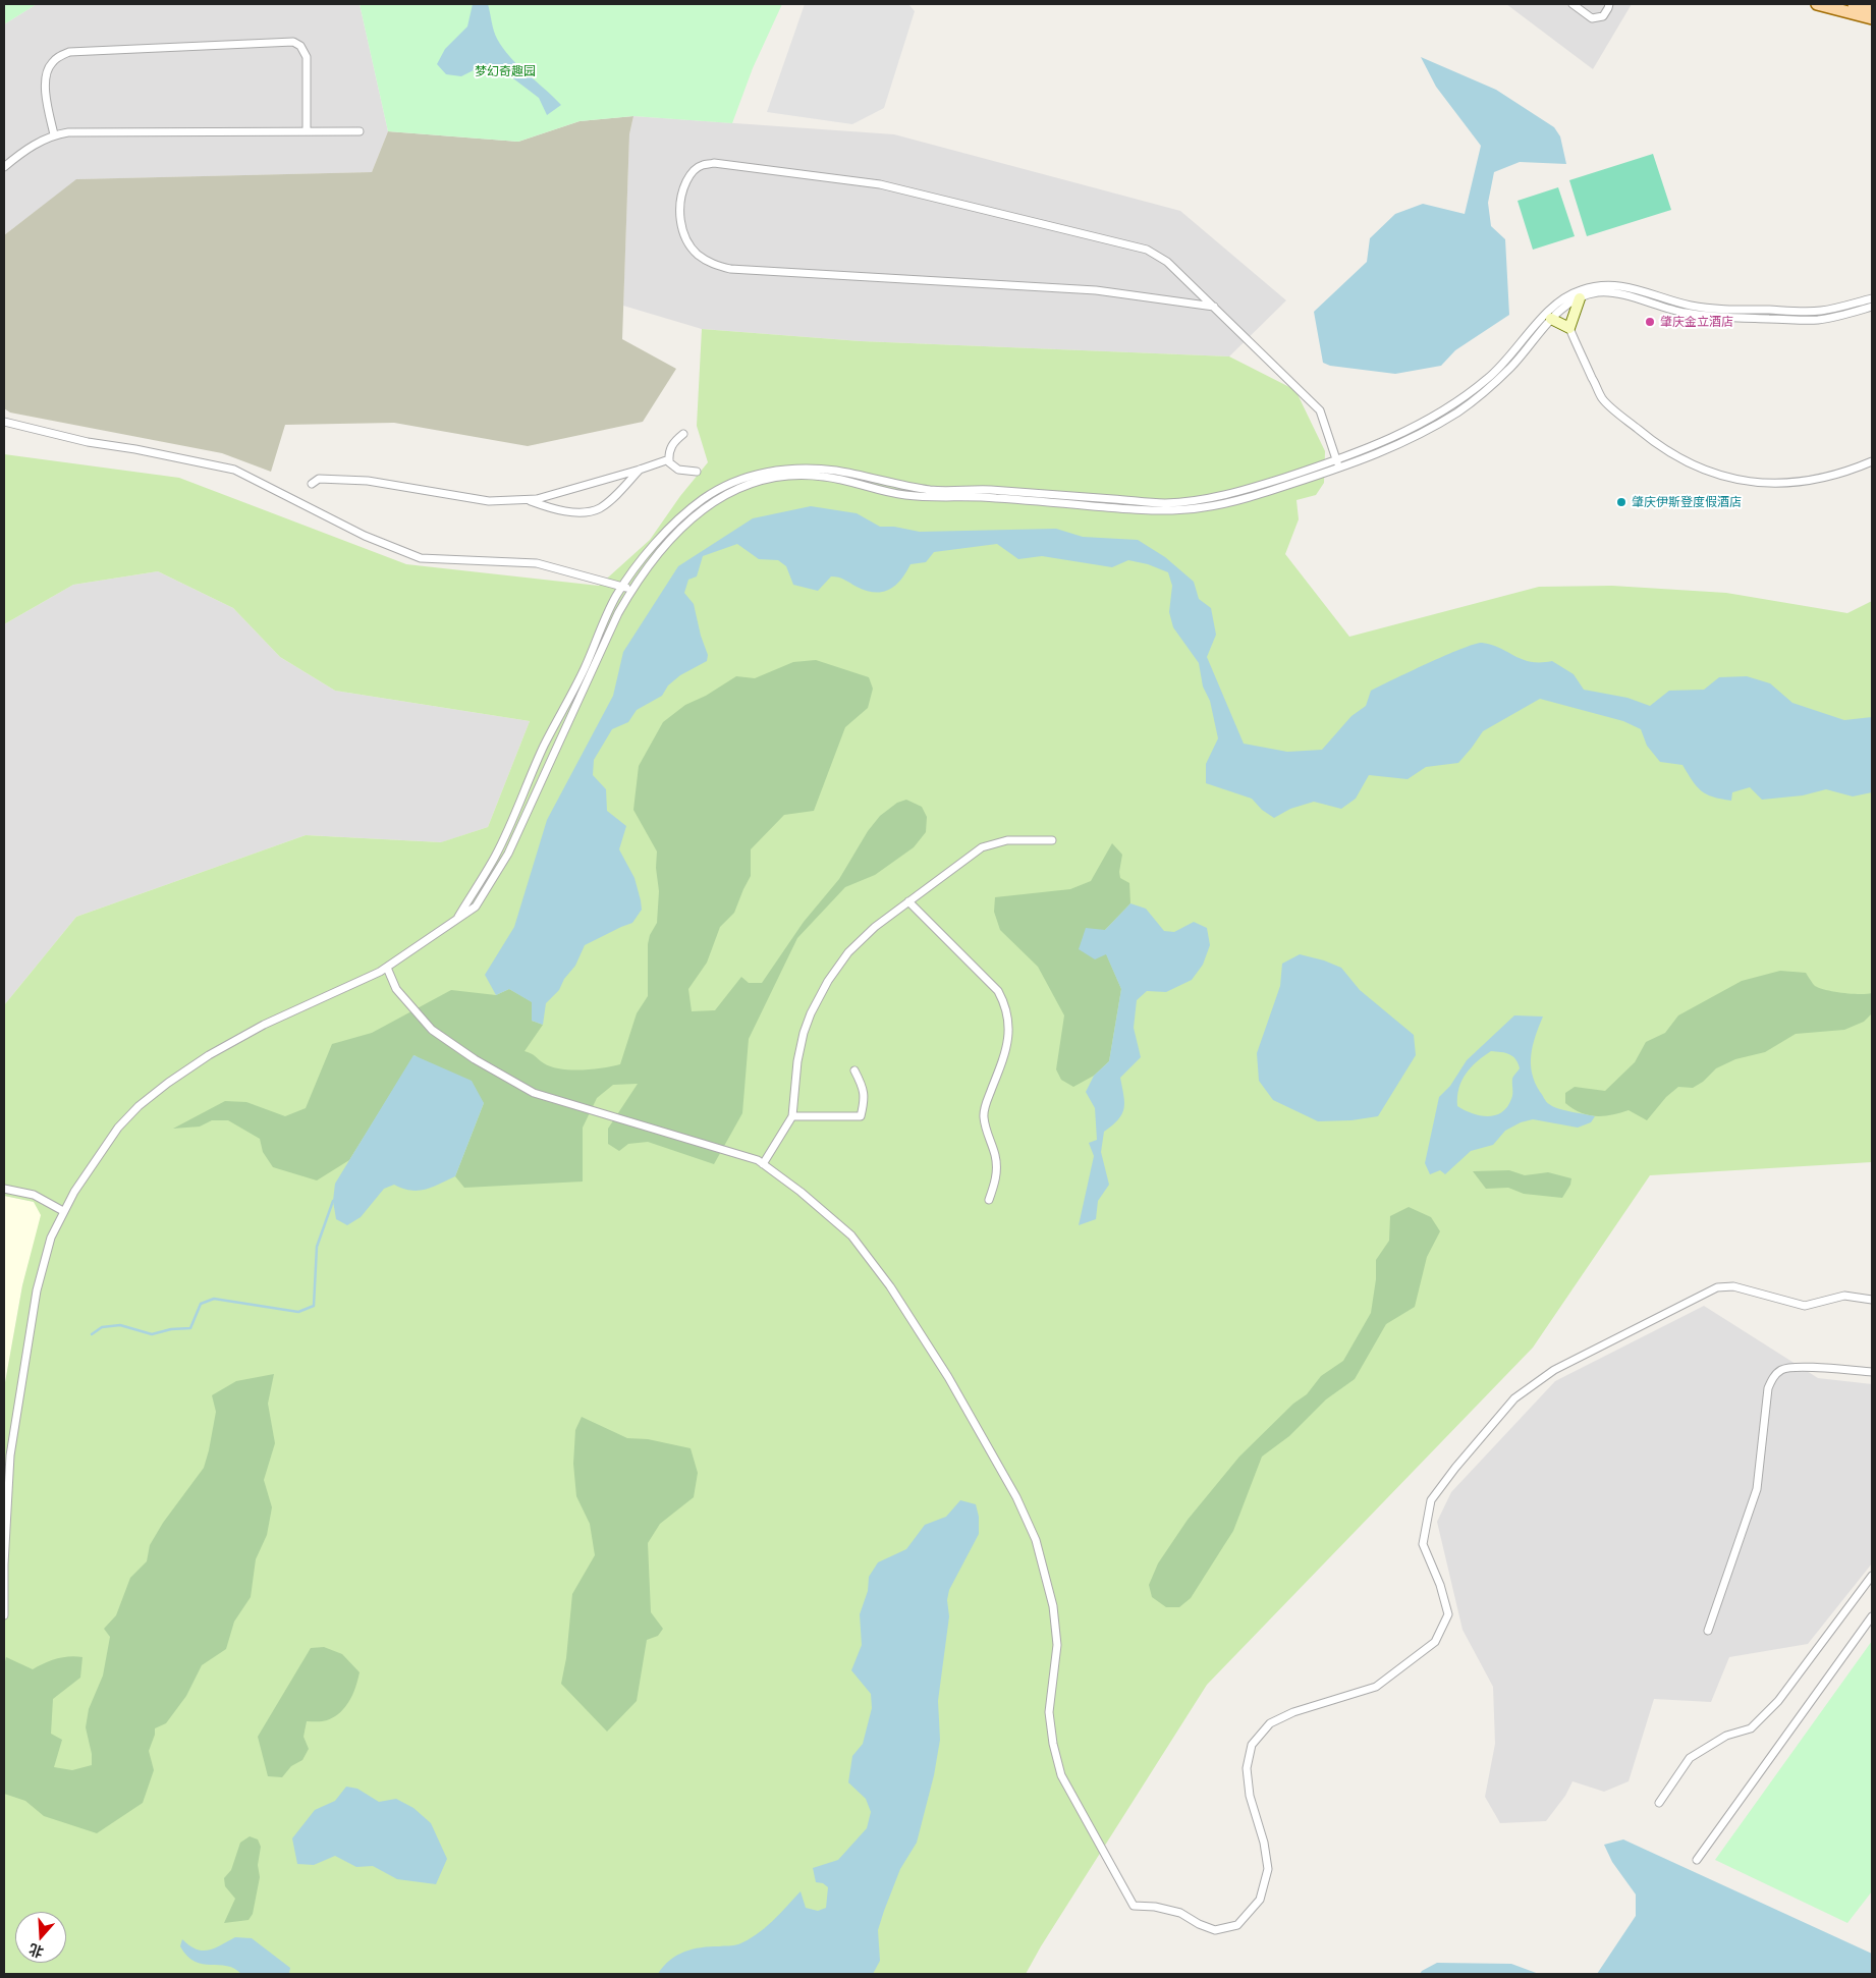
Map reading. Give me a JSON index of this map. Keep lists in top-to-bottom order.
{
  "parks": ["梦幻奇趣园"],
  "places": ["肇庆金立酒店", "肇庆伊斯登度假酒店"],
  "north": "bottom"
}
